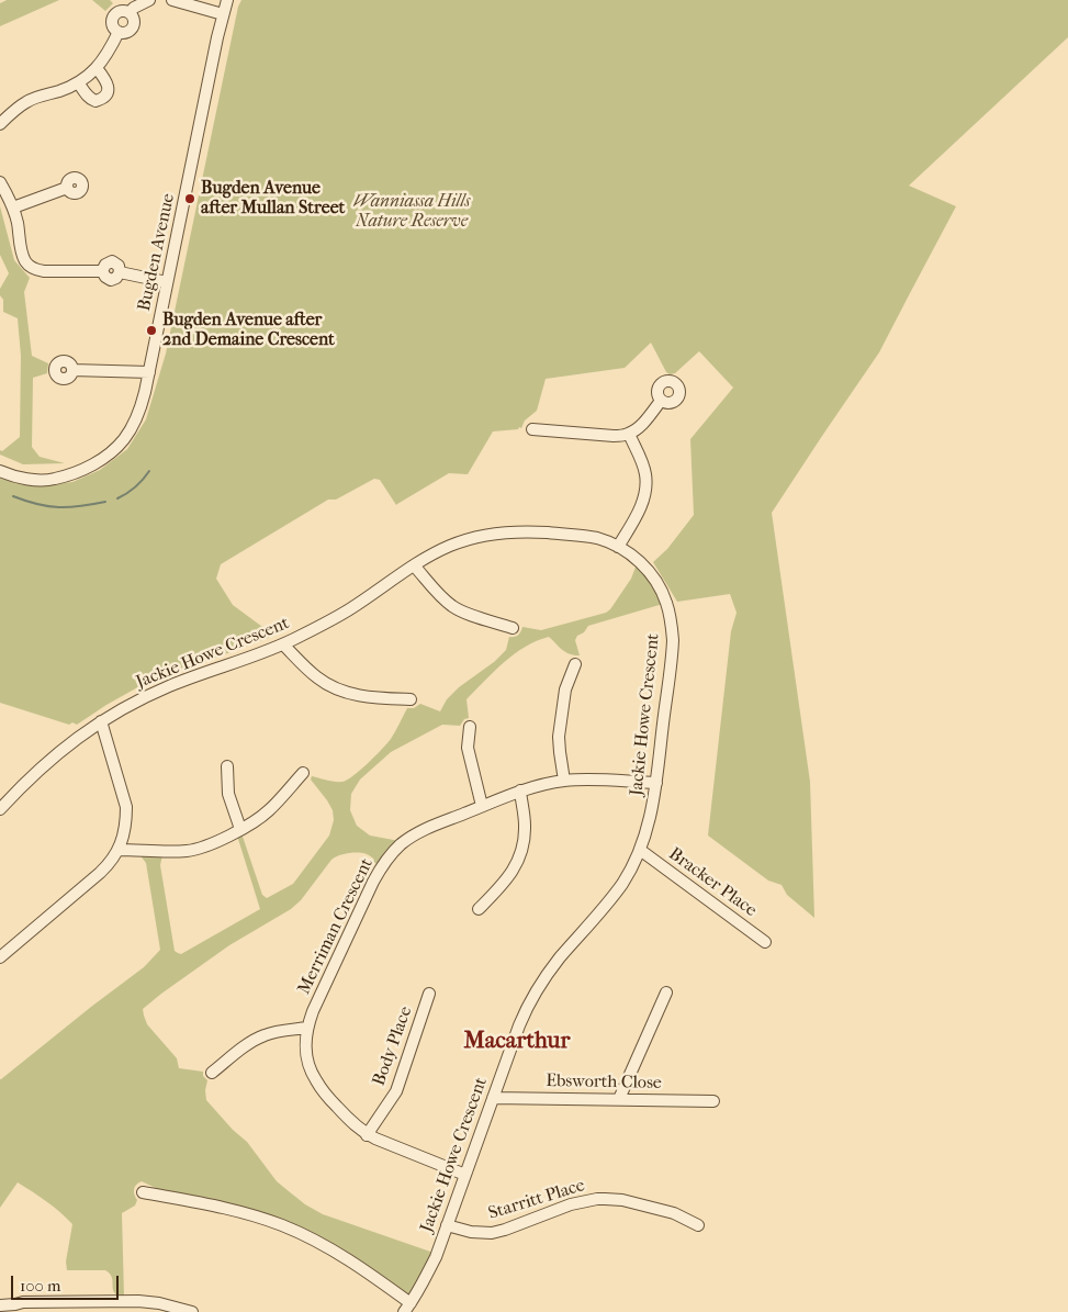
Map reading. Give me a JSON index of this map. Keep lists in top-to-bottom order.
{
  "streets": {
    "street": [
      "Bugden Avenue",
      "Jackie Howe Crescent",
      "Bracker Place",
      "Merriman Crescent",
      "Body Place",
      "Ebsworth Close",
      "Starritt Place"
    ]
  },
  "crossings": [
    ["Jackie Howe Crescent", "Bracker Place"],
    ["Jackie Howe Crescent", "Merriman Crescent"],
    ["Jackie Howe Crescent", "Ebsworth Close"],
    ["Jackie Howe Crescent", "Starritt Place"],
    ["Merriman Crescent", "Body Place"]
  ],
  "districts": ["Macarthur"],
  "parks": ["Wanniassa Hills Nature Reserve"],
  "places": ["Bugden Avenue after Mullan Street", "Bugden Avenue after 2nd Demaine Crescent"],
  "scale_bar": "100 m"
}
